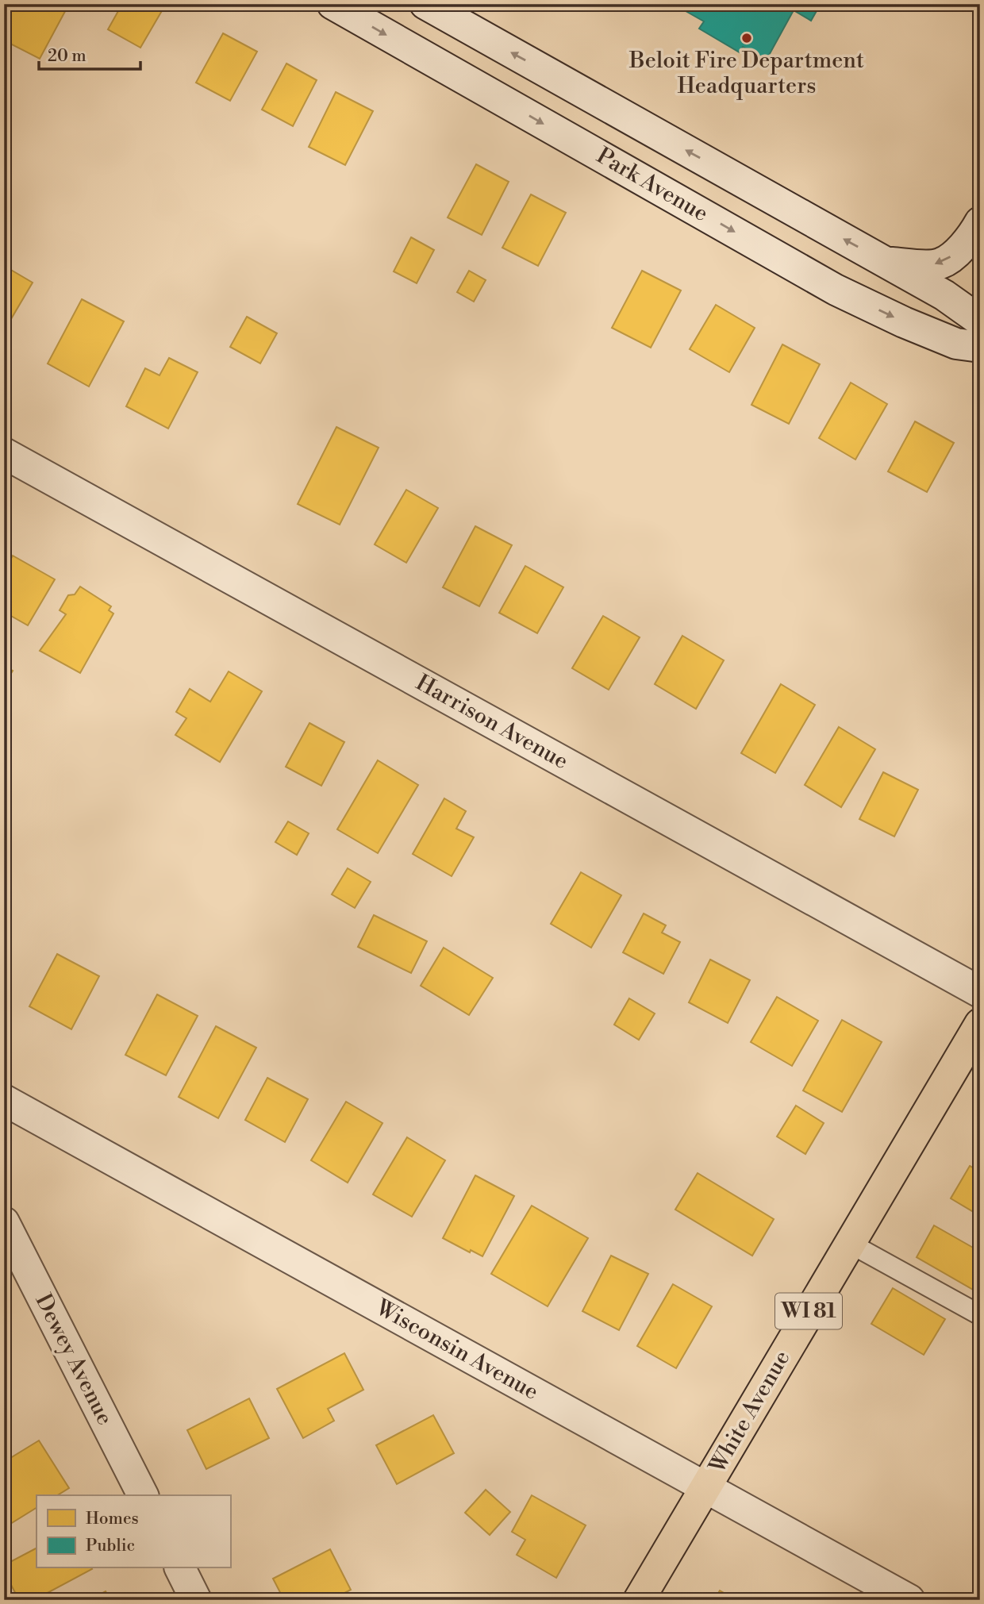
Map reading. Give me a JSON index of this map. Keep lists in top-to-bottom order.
{
  "streets": {
    "main road": ["WI 81", "White Avenue"],
    "street": [
      "Park Avenue",
      "Harrison Avenue",
      "Wisconsin Avenue",
      "Dewey Avenue"
    ]
  },
  "crossings": [
    ["Wisconsin Avenue", "White Avenue"]
  ],
  "places": ["Beloit Fire Department Headquarters"],
  "legend": ["Homes", "Public"],
  "scale_bar": "20 m"
}
